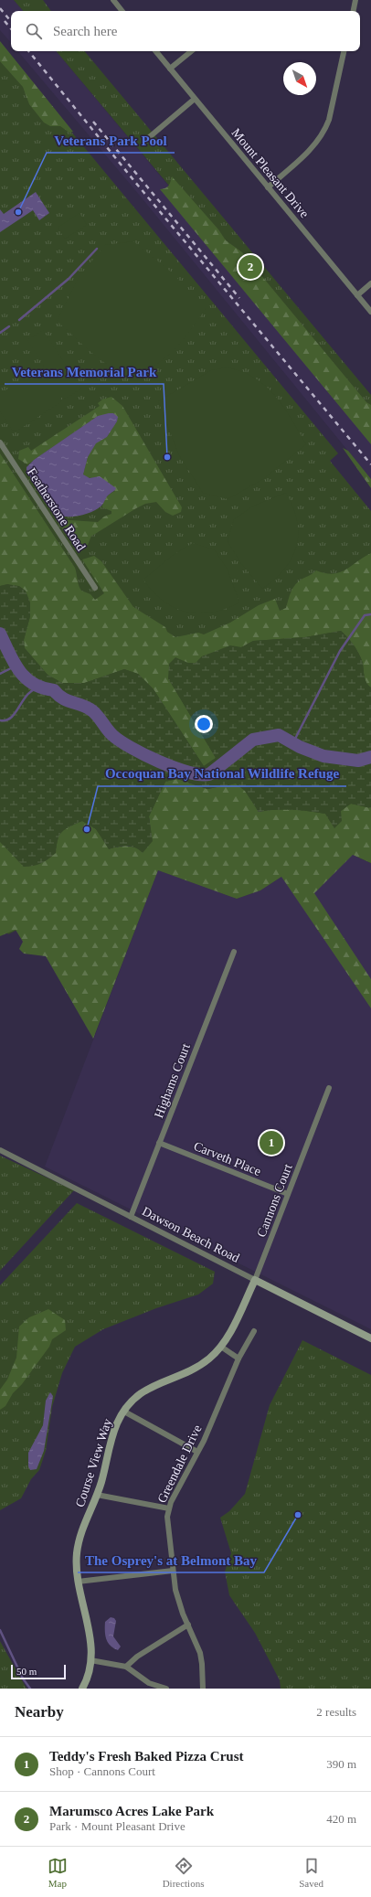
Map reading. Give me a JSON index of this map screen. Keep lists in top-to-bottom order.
{
  "streets": {
    "street": [
      "Mount Pleasant Drive",
      "Featherstone Road",
      "Highams Court",
      "Carveth Place",
      "Cannons Court",
      "Dawson Beach Road",
      "Course View Way",
      "Greendale Drive"
    ]
  },
  "crossings": [
    ["Highams Court", "Carveth Place"],
    ["Highams Court", "Dawson Beach Road"],
    ["Carveth Place", "Cannons Court"],
    ["Cannons Court", "Dawson Beach Road"],
    ["Cannons Court", "Course View Way"],
    ["Dawson Beach Road", "Course View Way"]
  ],
  "places": [
    "Veterans Park Pool",
    "Veterans Memorial Park",
    "Occoquan Bay National Wildlife Refuge",
    "The Osprey's at Belmont Bay"
  ],
  "scale_bar": "50 m",
  "north": "bottom right",
  "page": {
    "search": "Search here",
    "pins": ["2", "1"],
    "scale": "50 m",
    "heading": ["Nearby", "2 results"],
    "list": [
      {
        "mark": "1",
        "name": "Teddy's Fresh Baked Pizza Crust",
        "note": "Shop · Cannons Court",
        "value": "390 m"
      },
      {
        "mark": "2",
        "name": "Marumsco Acres Lake Park",
        "note": "Park · Mount Pleasant Drive",
        "value": "420 m"
      }
    ],
    "nav": ["Map", "Directions", "Saved"]
  }
}
